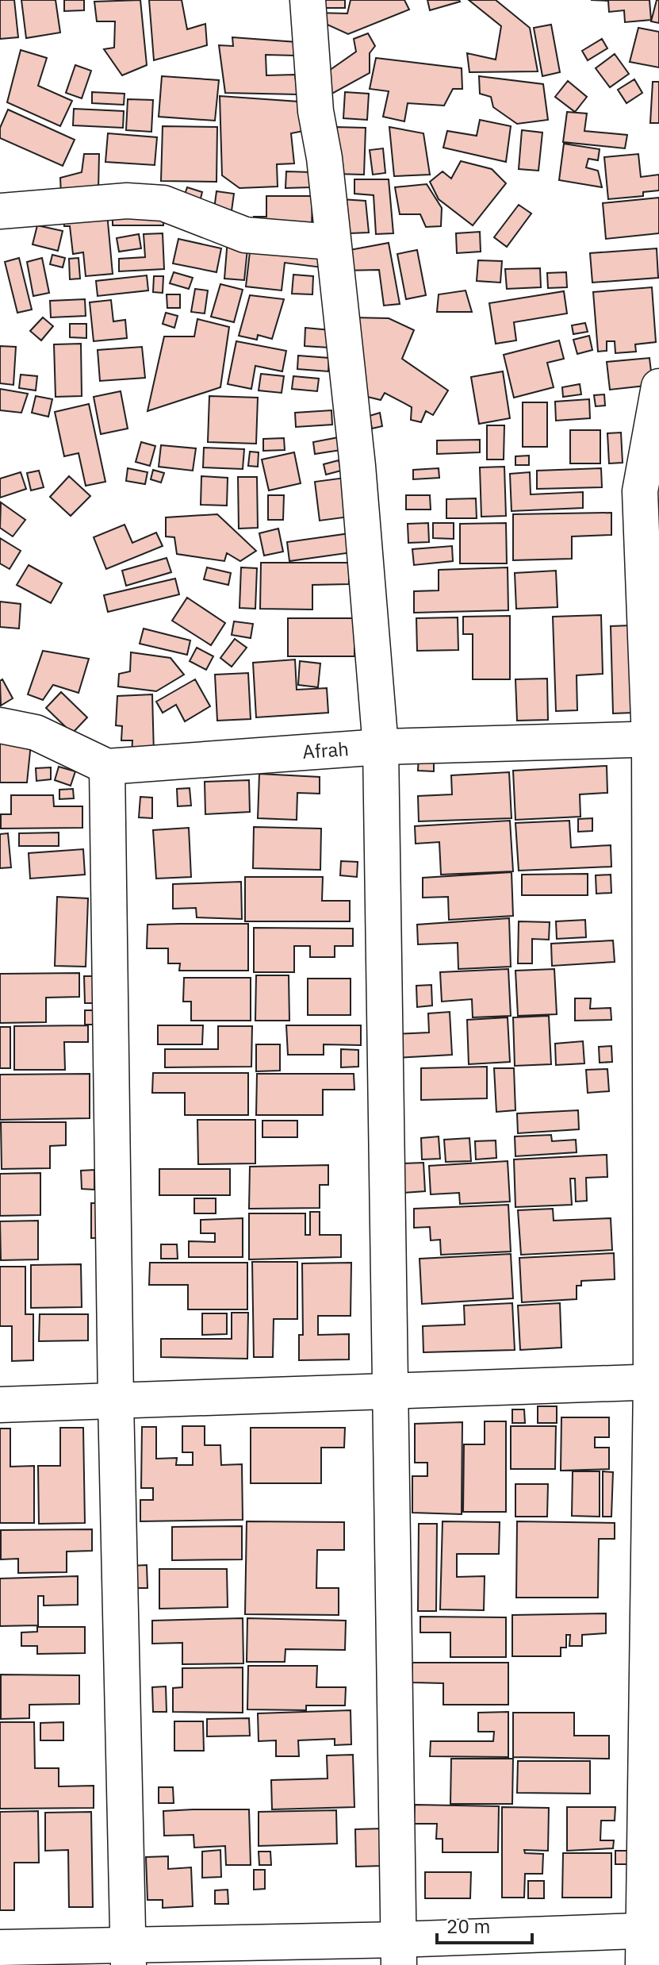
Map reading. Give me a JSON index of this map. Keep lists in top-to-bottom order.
{
  "streets": {
    "street": ["Afrah"]
  },
  "scale_bar": "20 m"
}
